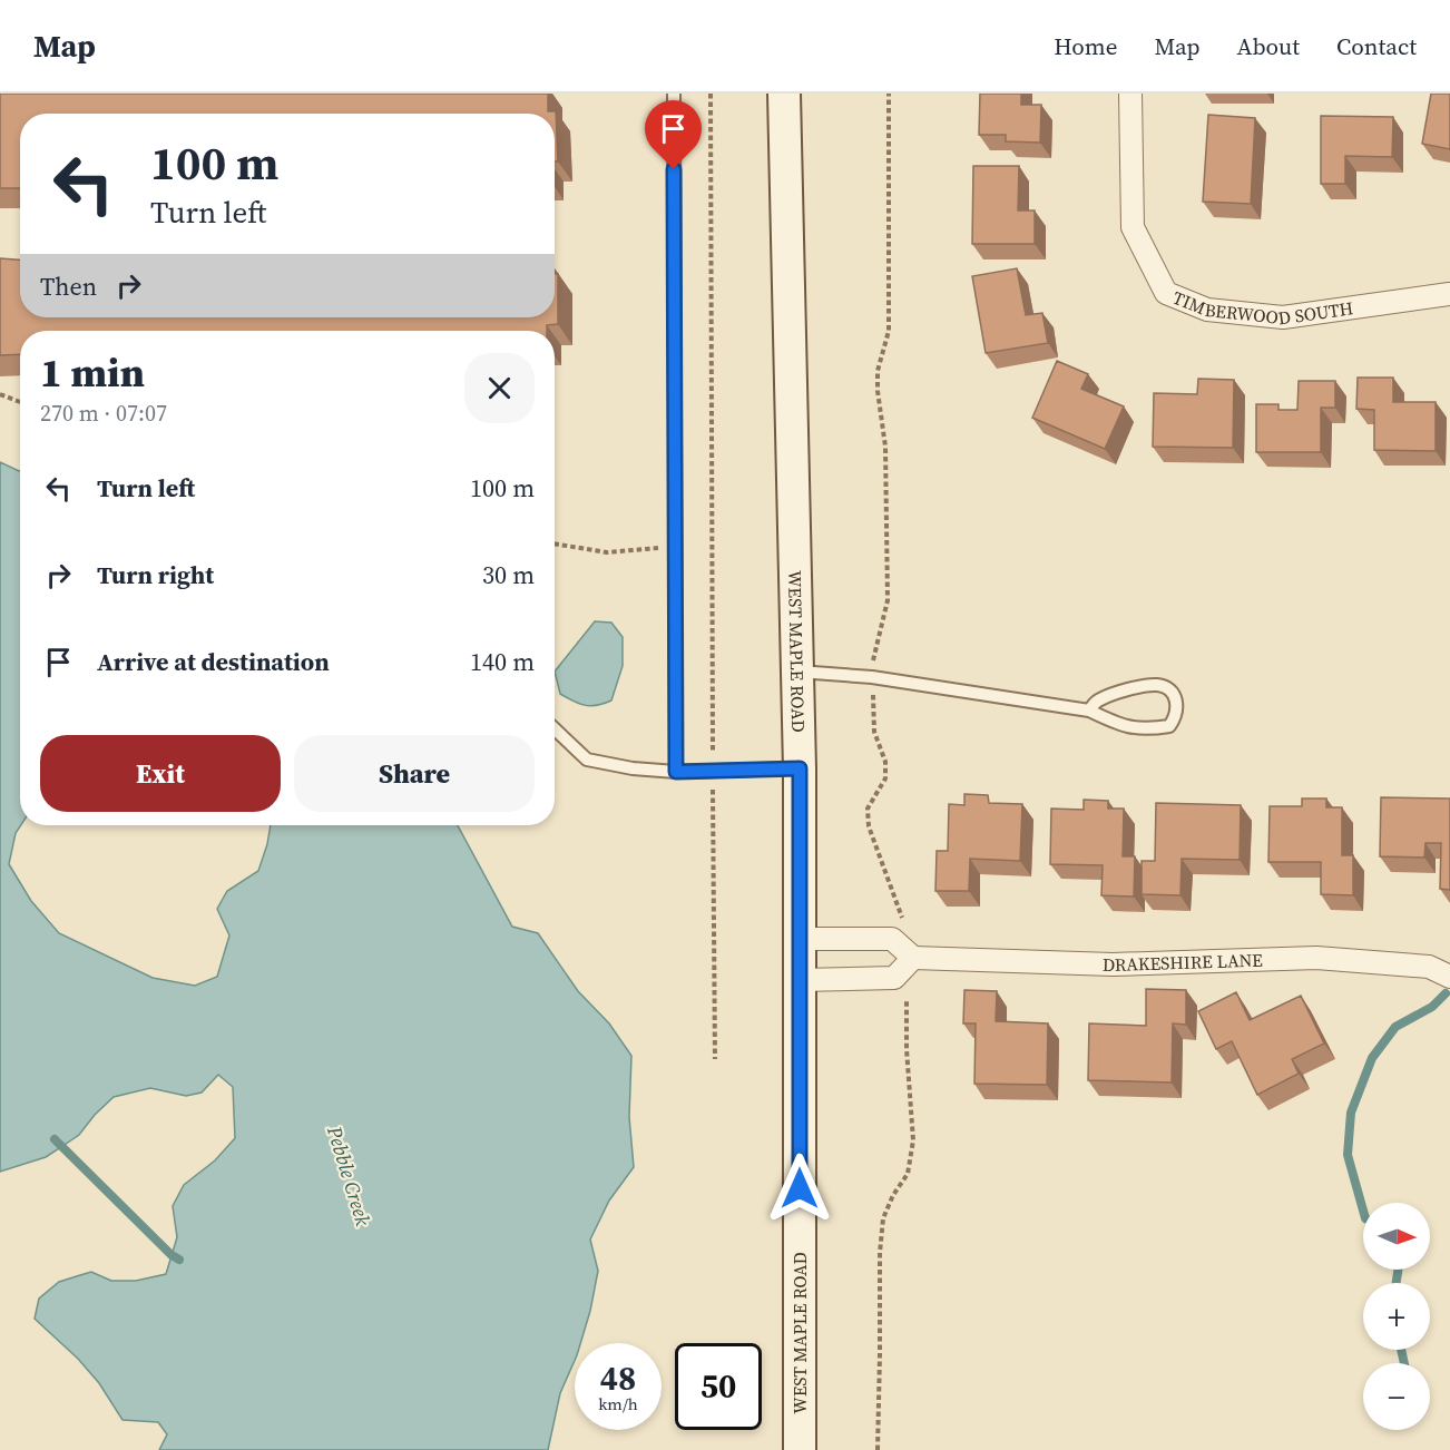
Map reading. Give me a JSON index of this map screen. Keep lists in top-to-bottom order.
{
  "streets": {
    "main road": ["WEST MAPLE ROAD"],
    "street": ["TIMBERWOOD SOUTH", "DRAKESHIRE LANE"]
  },
  "water": ["Pebble Creek"],
  "north": "right",
  "page": {
    "header": "Map",
    "nav": [
      "Home",
      "Map",
      "About",
      "Contact"
    ],
    "turn": ["100 m", "Turn left"],
    "then": "Then",
    "heading": ["1 min", "270 m · 07:07"],
    "list": [
      {
        "name": "Turn left",
        "value": "100 m"
      },
      {
        "name": "Turn right",
        "value": "30 m"
      },
      {
        "name": "Arrive at destination",
        "value": "140 m"
      }
    ],
    "buttons": ["Exit", "Share"],
    "map_buttons": ["+", "−"],
    "speed": "48 km/h",
    "limit": "50"
  }
}
